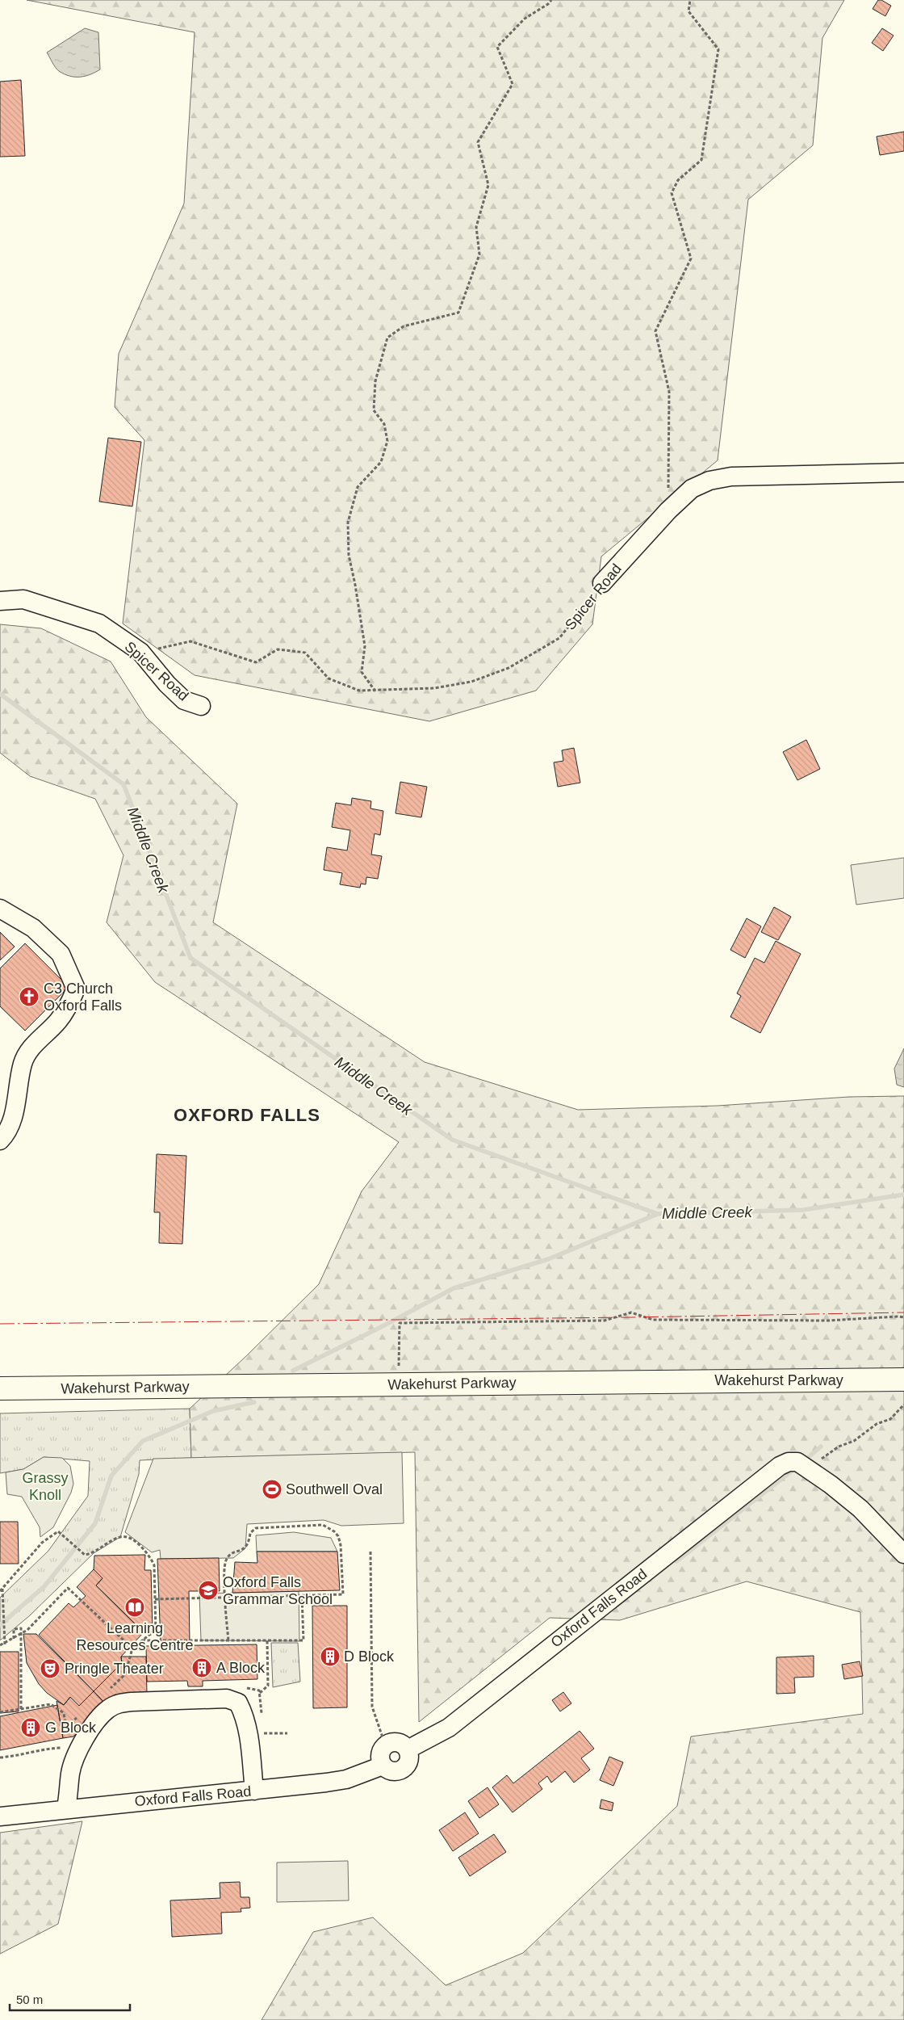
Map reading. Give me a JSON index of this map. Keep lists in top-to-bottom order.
{
  "streets": {
    "main road": ["Wakehurst Parkway"],
    "street": ["Spicer Road", "Oxford Falls Road"]
  },
  "districts": ["OXFORD FALLS"],
  "water": ["Middle Creek"],
  "parks": ["Grassy Knoll"],
  "places": {
    "church": ["C3 Church Oxford Falls"],
    "sports": ["Southwell Oval"],
    "school or university": ["Oxford Falls Grammar School"],
    "library": ["Learning Resources Centre"],
    "building": ["D Block", "A Block", "G Block"],
    "theatre": ["Pringle Theater"]
  },
  "scale_bar": "50 m"
}
